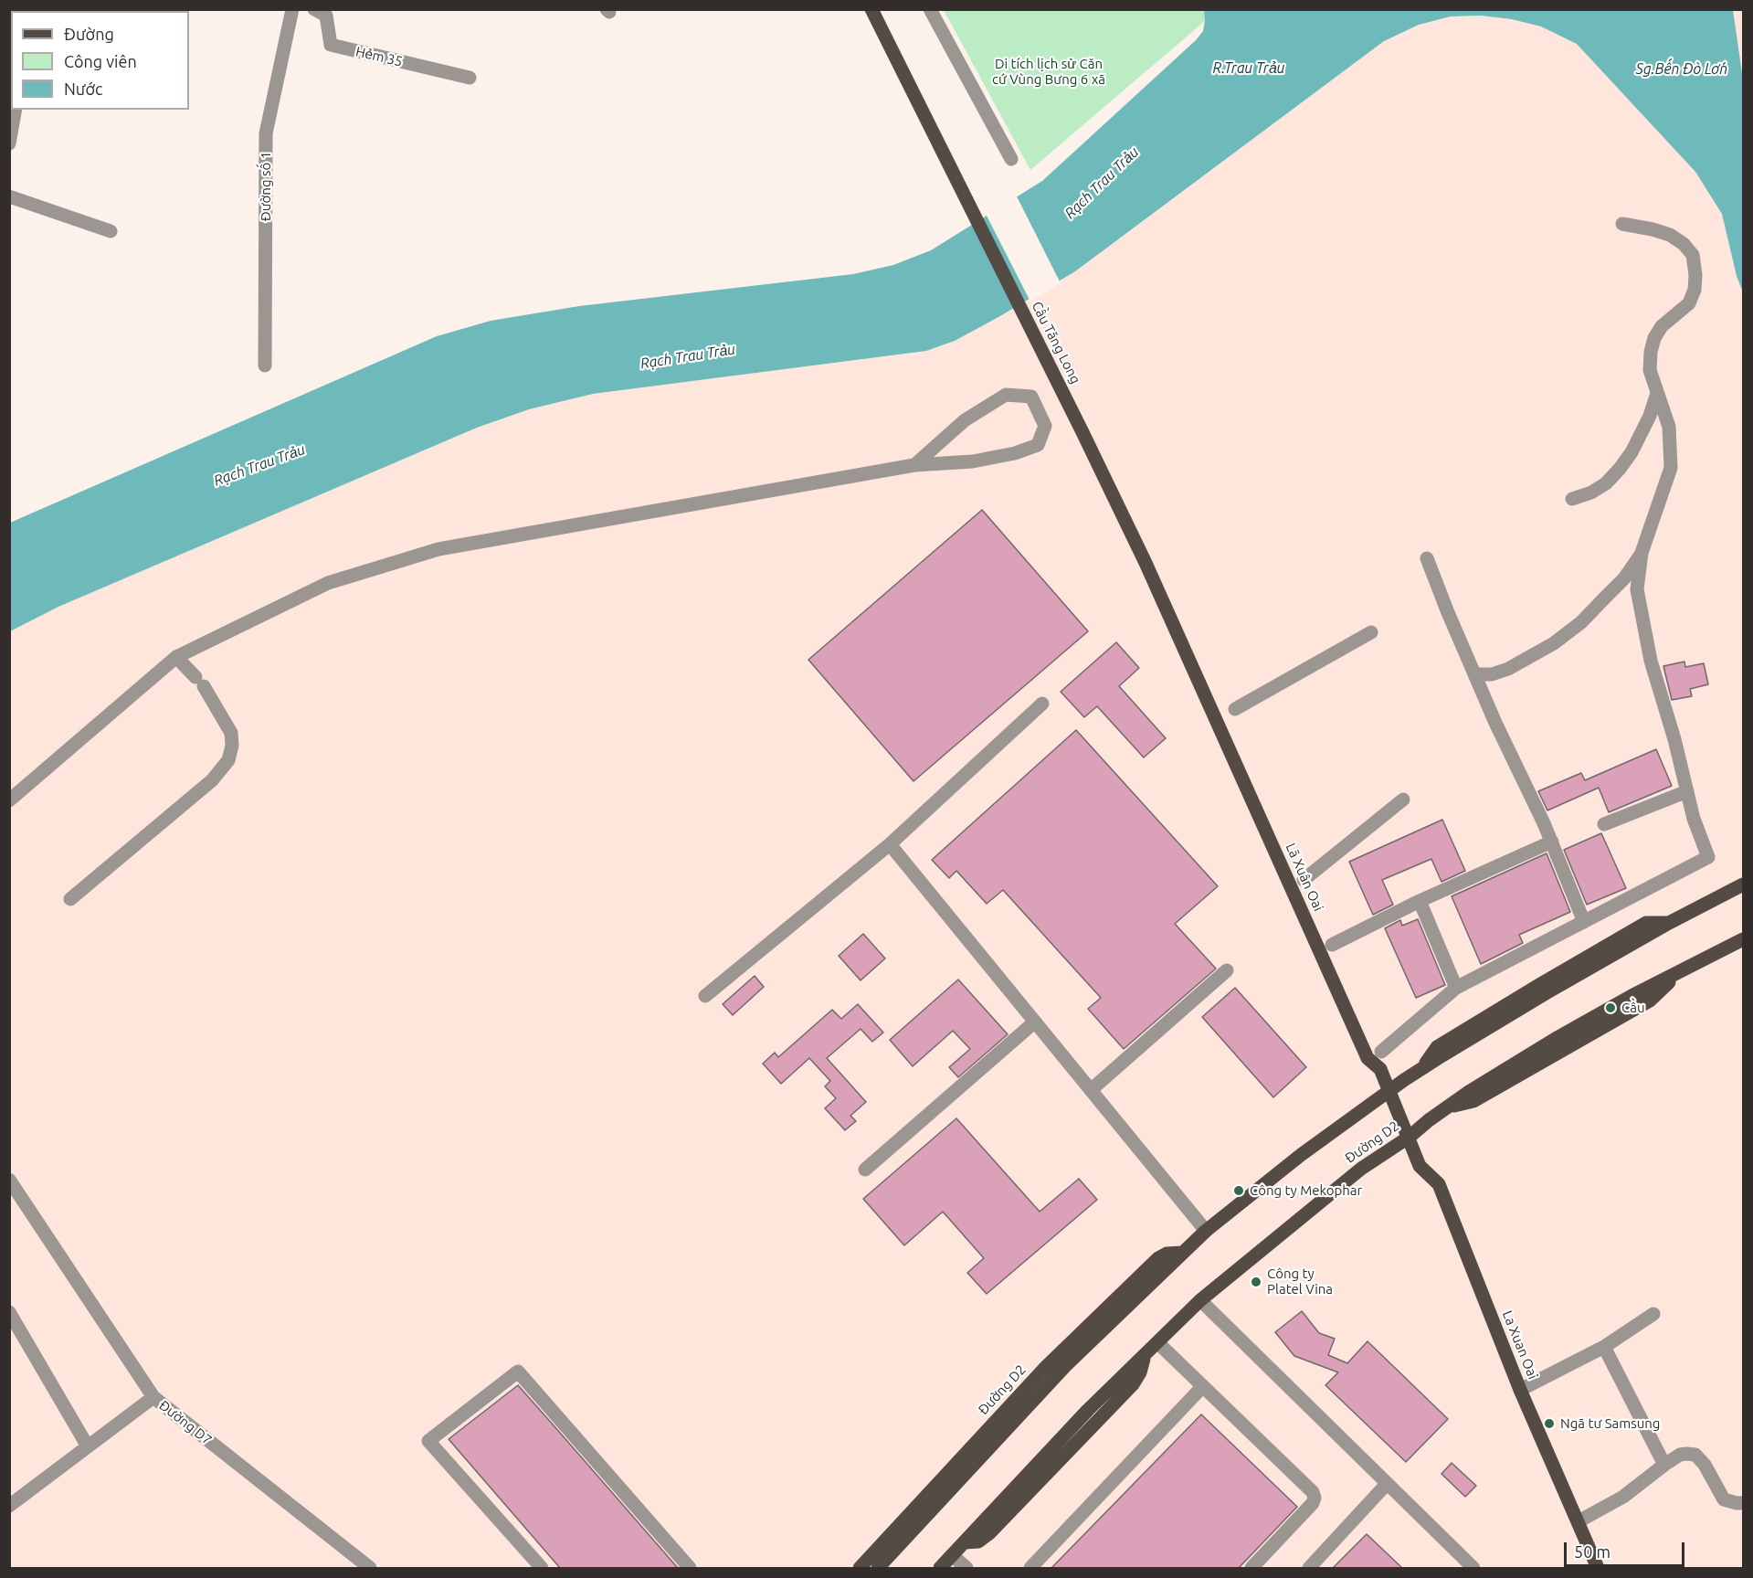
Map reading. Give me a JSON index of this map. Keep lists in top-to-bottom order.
{
  "streets": {
    "main road": ["Cầu Tăng Long", "Đường D2", "La Xuan Oai"],
    "street": ["Hẻm 35", "Đường số 1", "Đường D7"]
  },
  "crossings": [
    ["Cầu Tăng Long", "Đường D2"],
    ["Cầu Tăng Long", "La Xuan Oai"],
    ["Đường D2", "La Xuan Oai"]
  ],
  "water": ["R.Trau Trảu", "Sg.Bến Đò Lớn", "Rạch Trau Trảu"],
  "parks": ["Di tích lịch sử Căn cứ Vùng Bưng 6 xã"],
  "places": [
    "Cầu",
    "Công ty Mekophar",
    "Công ty Platel Vina",
    "Ngã tư Samsung"
  ],
  "legend": ["Đường", "Công viên", "Nước"],
  "scale_bar": "50 m"
}
